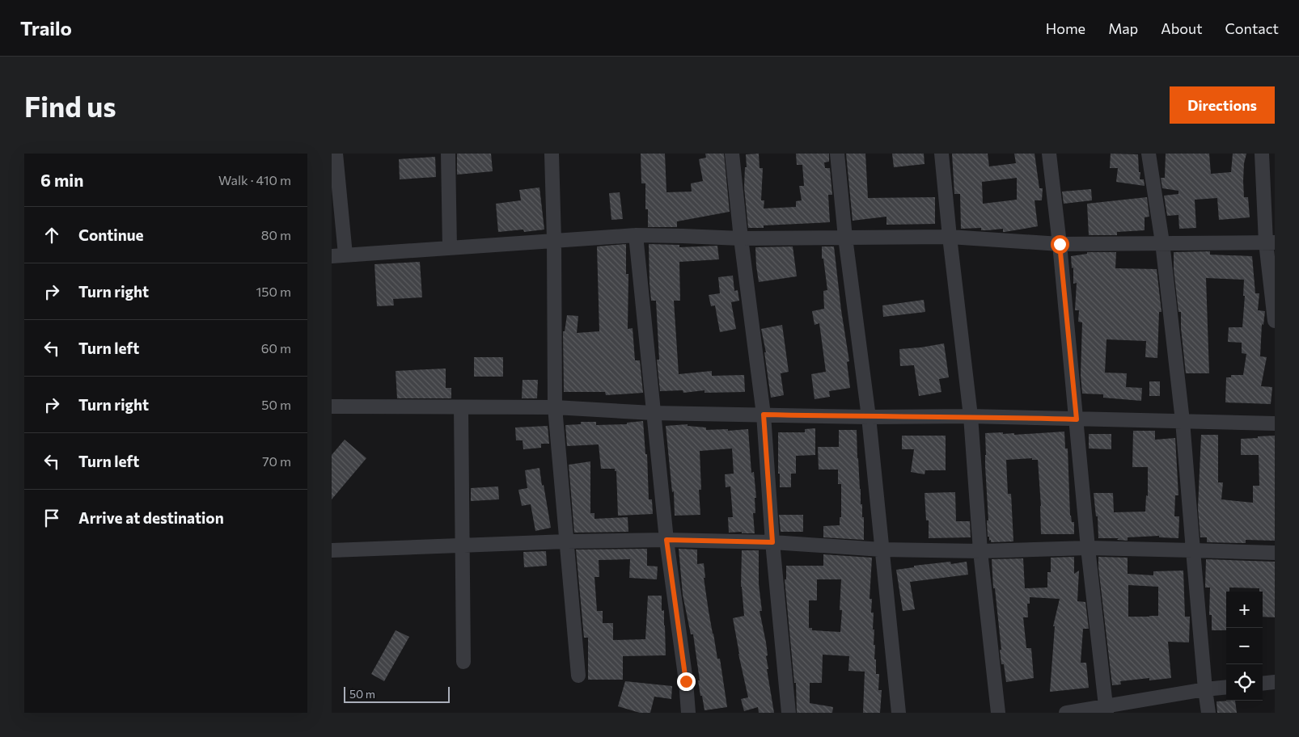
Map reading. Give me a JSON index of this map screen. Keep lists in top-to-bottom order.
{
  "scale_bar": "50 m",
  "page": {
    "header": "Trailo",
    "nav": [
      "Home",
      "Map",
      "About",
      "Contact"
    ],
    "buttons": "Directions",
    "title": "Find us",
    "heading": ["6 min", "Walk · 410 m"],
    "list": [
      ["Continue", "80 m"],
      ["Turn right", "150 m"],
      ["Turn left", "60 m"],
      ["Turn right", "50 m"],
      ["Turn left", "70 m"],
      "Arrive at destination"
    ],
    "map_buttons": ["+", "−"],
    "scale": "50 m"
  }
}
